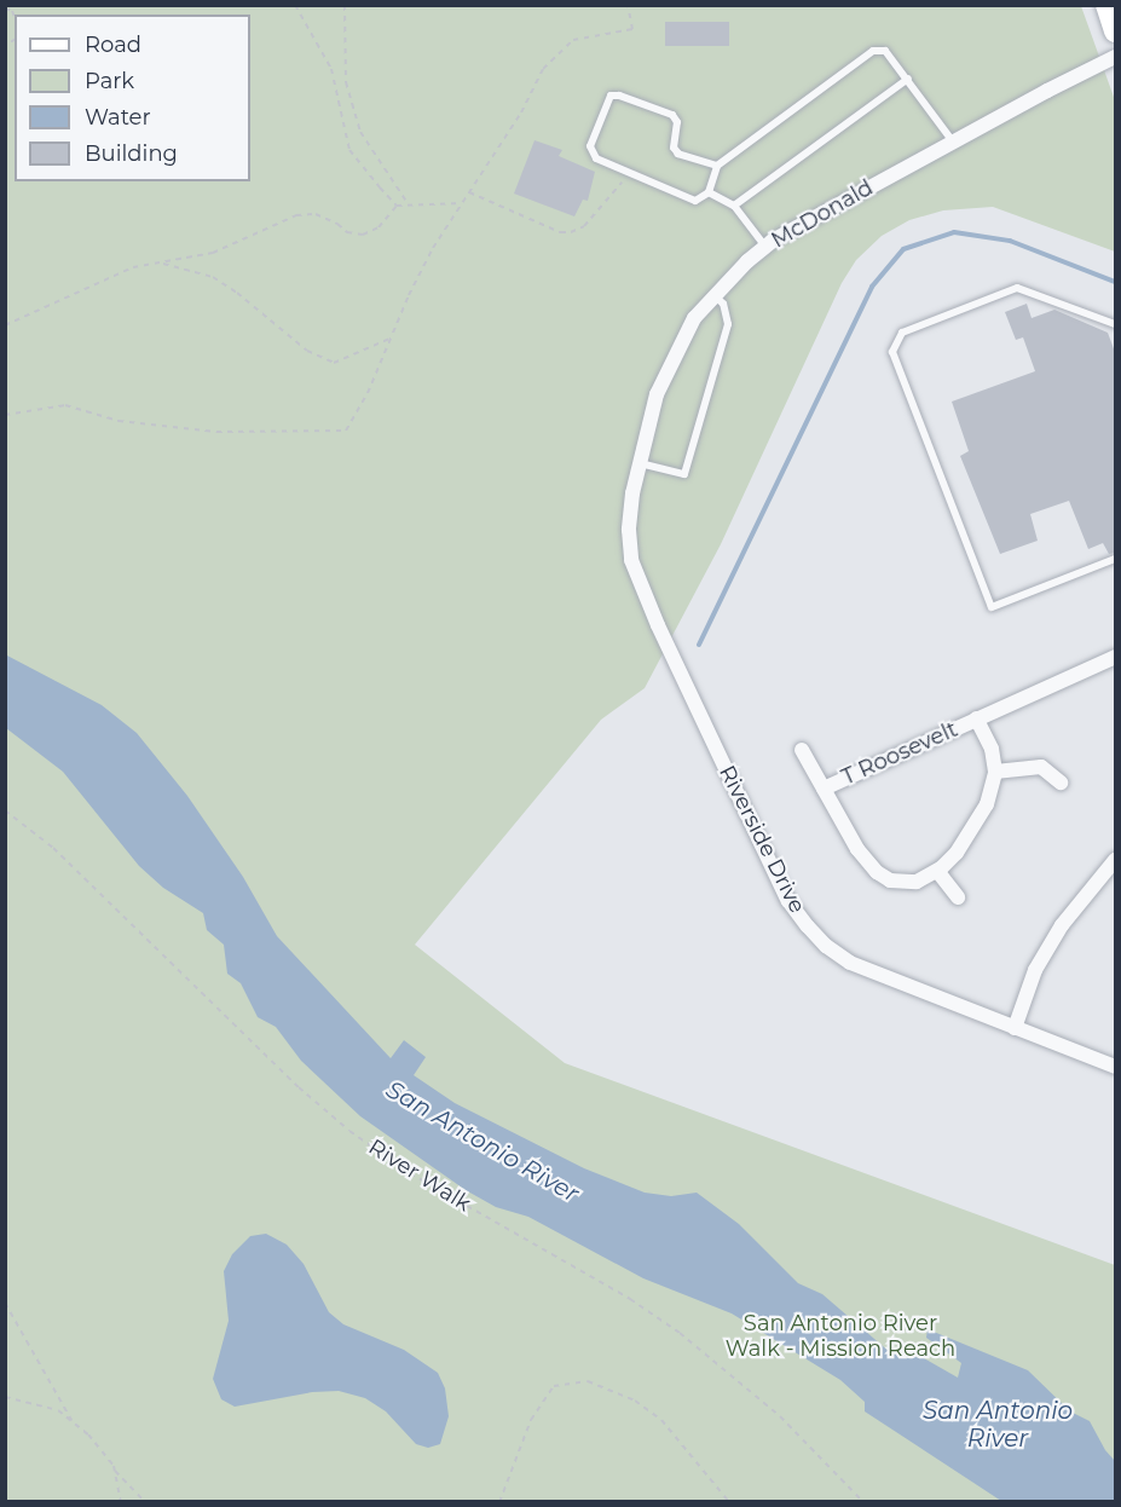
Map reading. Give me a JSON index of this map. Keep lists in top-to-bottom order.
{
  "streets": {
    "street": ["McDonald", "T Roosevelt", "Riverside Drive"],
    "path": ["River Walk"]
  },
  "crossings": [
    ["McDonald", "Riverside Drive"]
  ],
  "water": ["San Antonio River"],
  "parks": ["San Antonio River Walk - Mission Reach"],
  "legend": [
    "Road",
    "Park",
    "Water",
    "Building"
  ]
}
